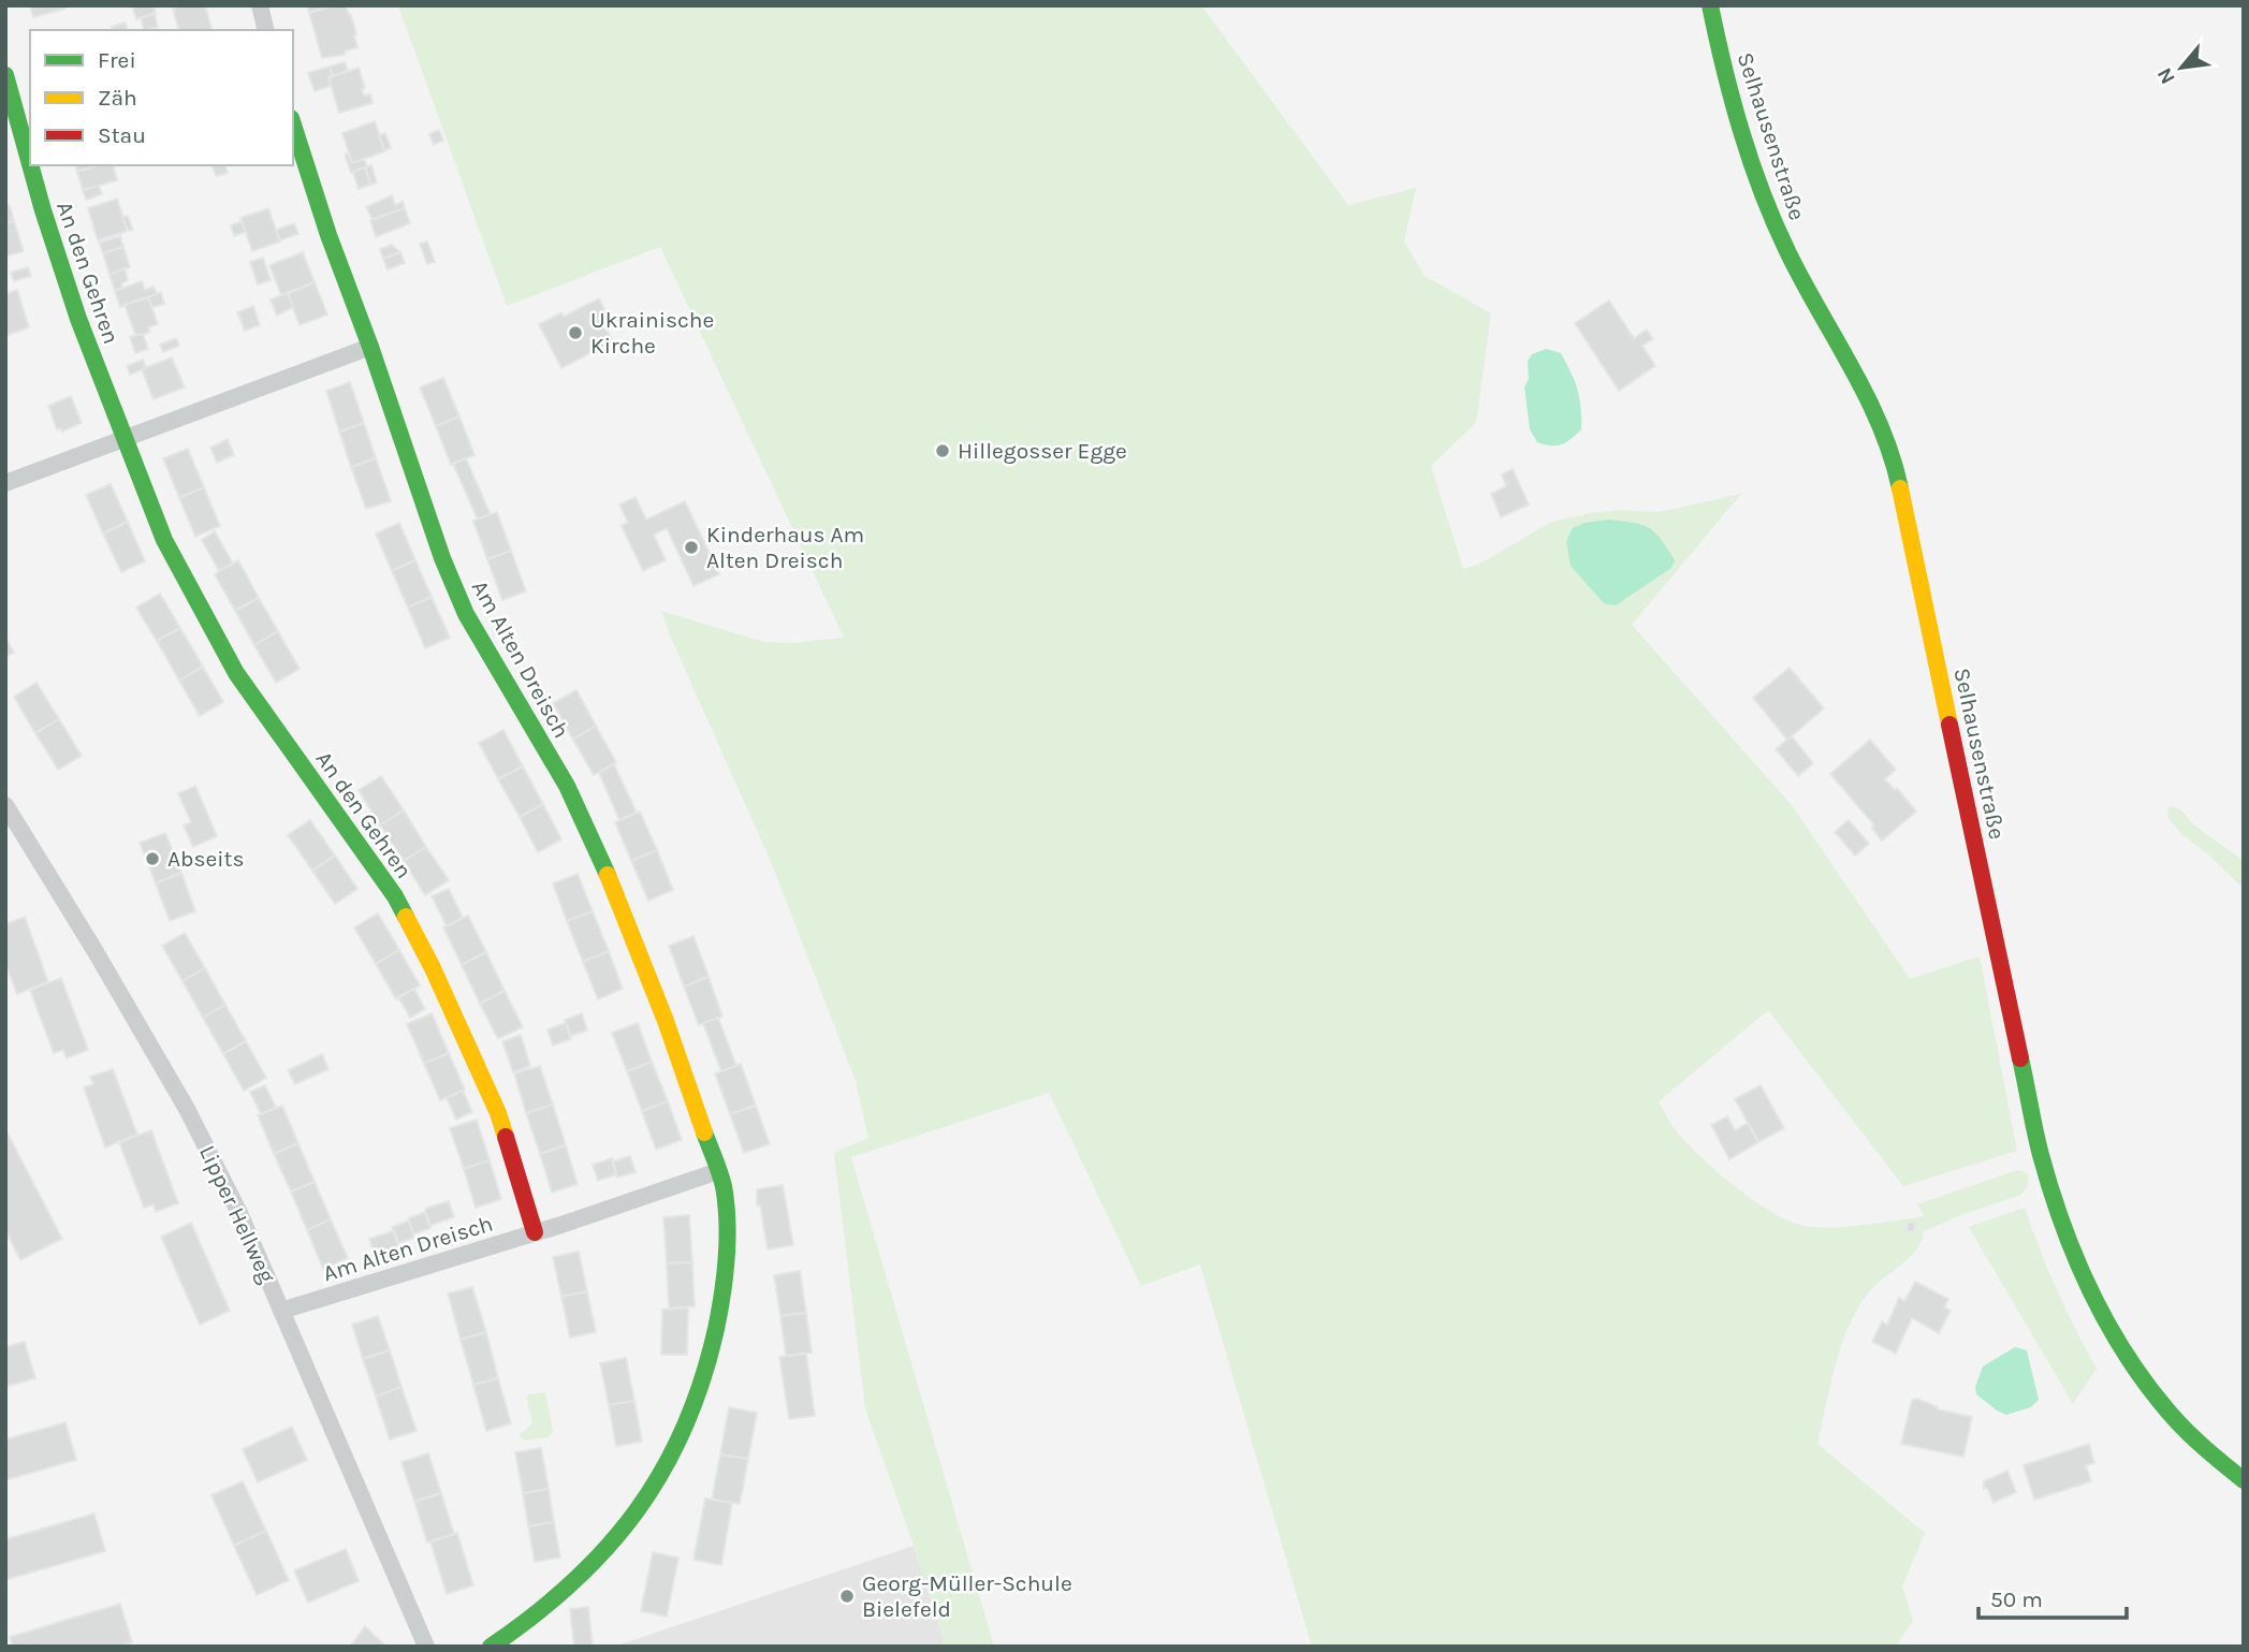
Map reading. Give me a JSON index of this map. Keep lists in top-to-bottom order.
{
  "streets": {
    "street": [
      "Selhausenstraße",
      "An den Gehren",
      "Am Alten Dreisch",
      "Lipper Hellweg"
    ]
  },
  "crossings": [
    ["An den Gehren", "Am Alten Dreisch"],
    ["Am Alten Dreisch", "Lipper Hellweg"]
  ],
  "places": [
    "Ukrainische Kirche",
    "Hillegosser Egge",
    "Kinderhaus Am Alten Dreisch",
    "Abseits",
    "Georg-Müller-Schule Bielefeld"
  ],
  "legend": ["Frei", "Zäh", "Stau"],
  "scale_bar": "50 m",
  "north": "bottom left"
}
